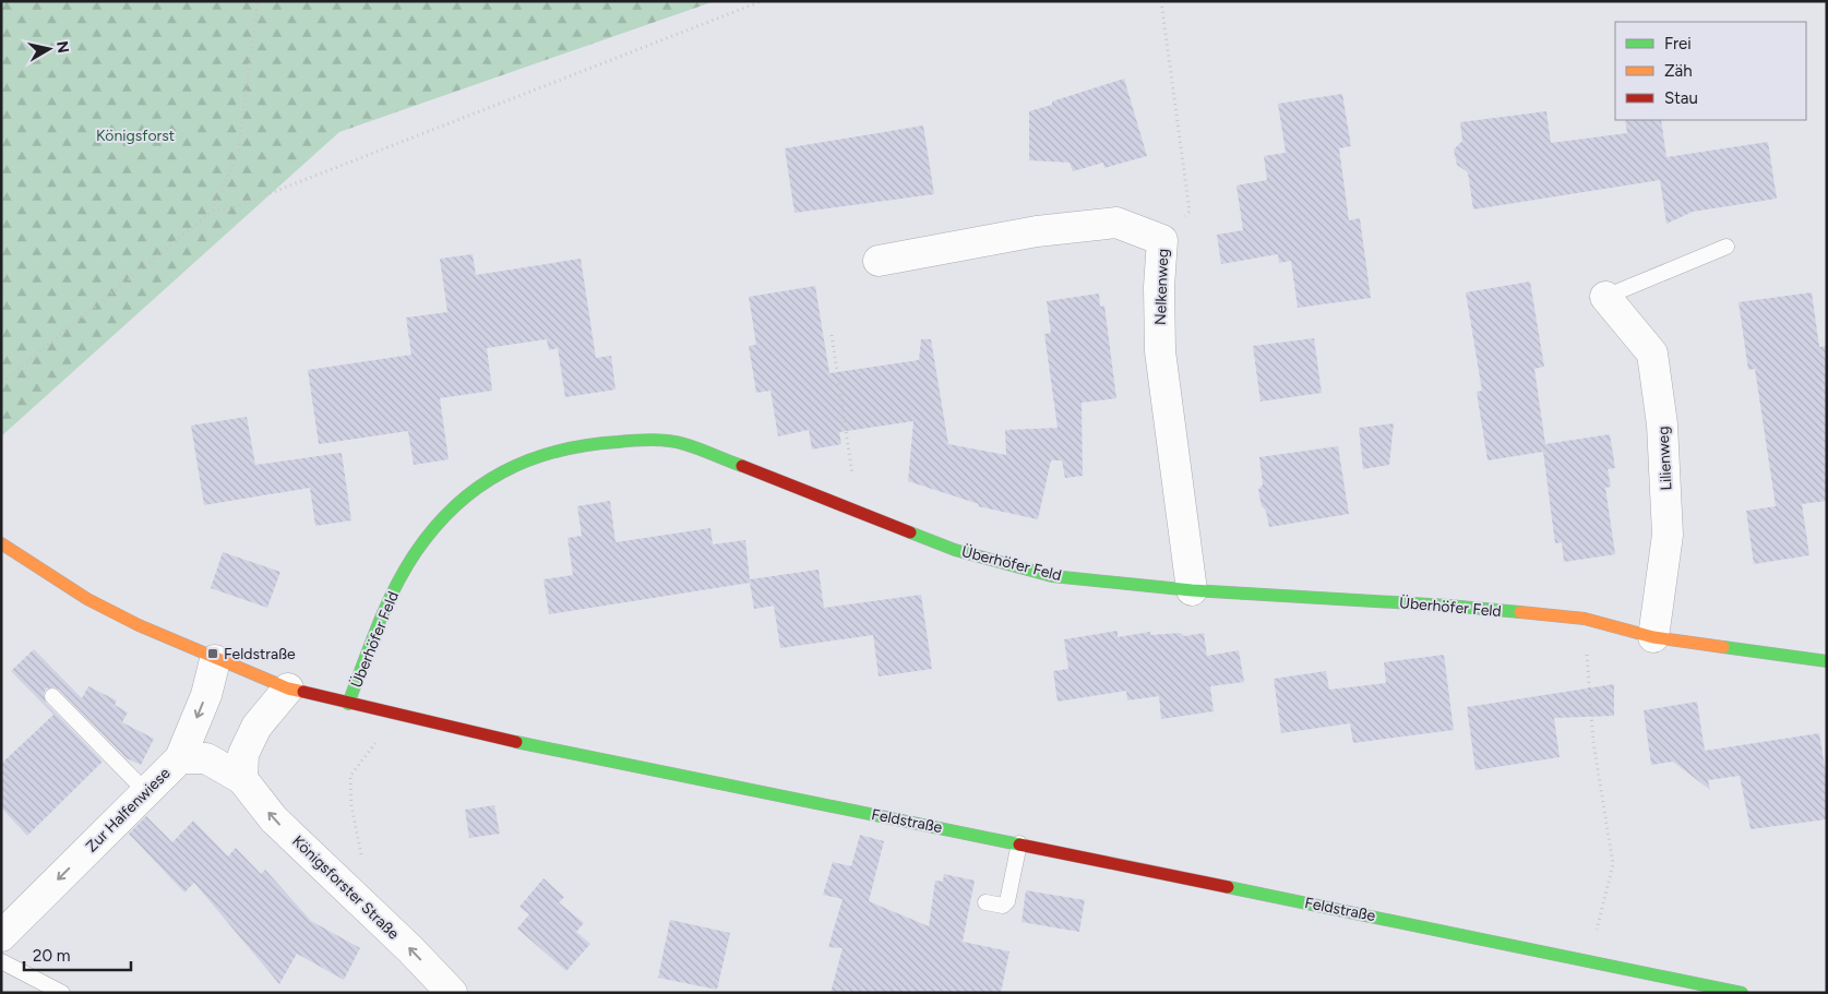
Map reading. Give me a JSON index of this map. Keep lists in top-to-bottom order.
{
  "streets": {
    "main road": ["Überhöfer Feld", "Feldstraße"],
    "street": [
      "Nelkenweg",
      "Lilienweg",
      "Zur Halfenwiese",
      "Königsforster Straße"
    ]
  },
  "crossings": [
    ["Nelkenweg", "Überhöfer Feld"],
    ["Lilienweg", "Überhöfer Feld"],
    ["Überhöfer Feld", "Feldstraße"],
    ["Zur Halfenwiese", "Feldstraße"],
    ["Zur Halfenwiese", "Königsforster Straße"]
  ],
  "one_way": ["Königsforster Straße"],
  "parks": ["Königsforst"],
  "places": {
    "transit": ["Feldstraße"]
  },
  "legend": ["Frei", "Zäh", "Stau"],
  "scale_bar": "20 m",
  "north": "right"
}
